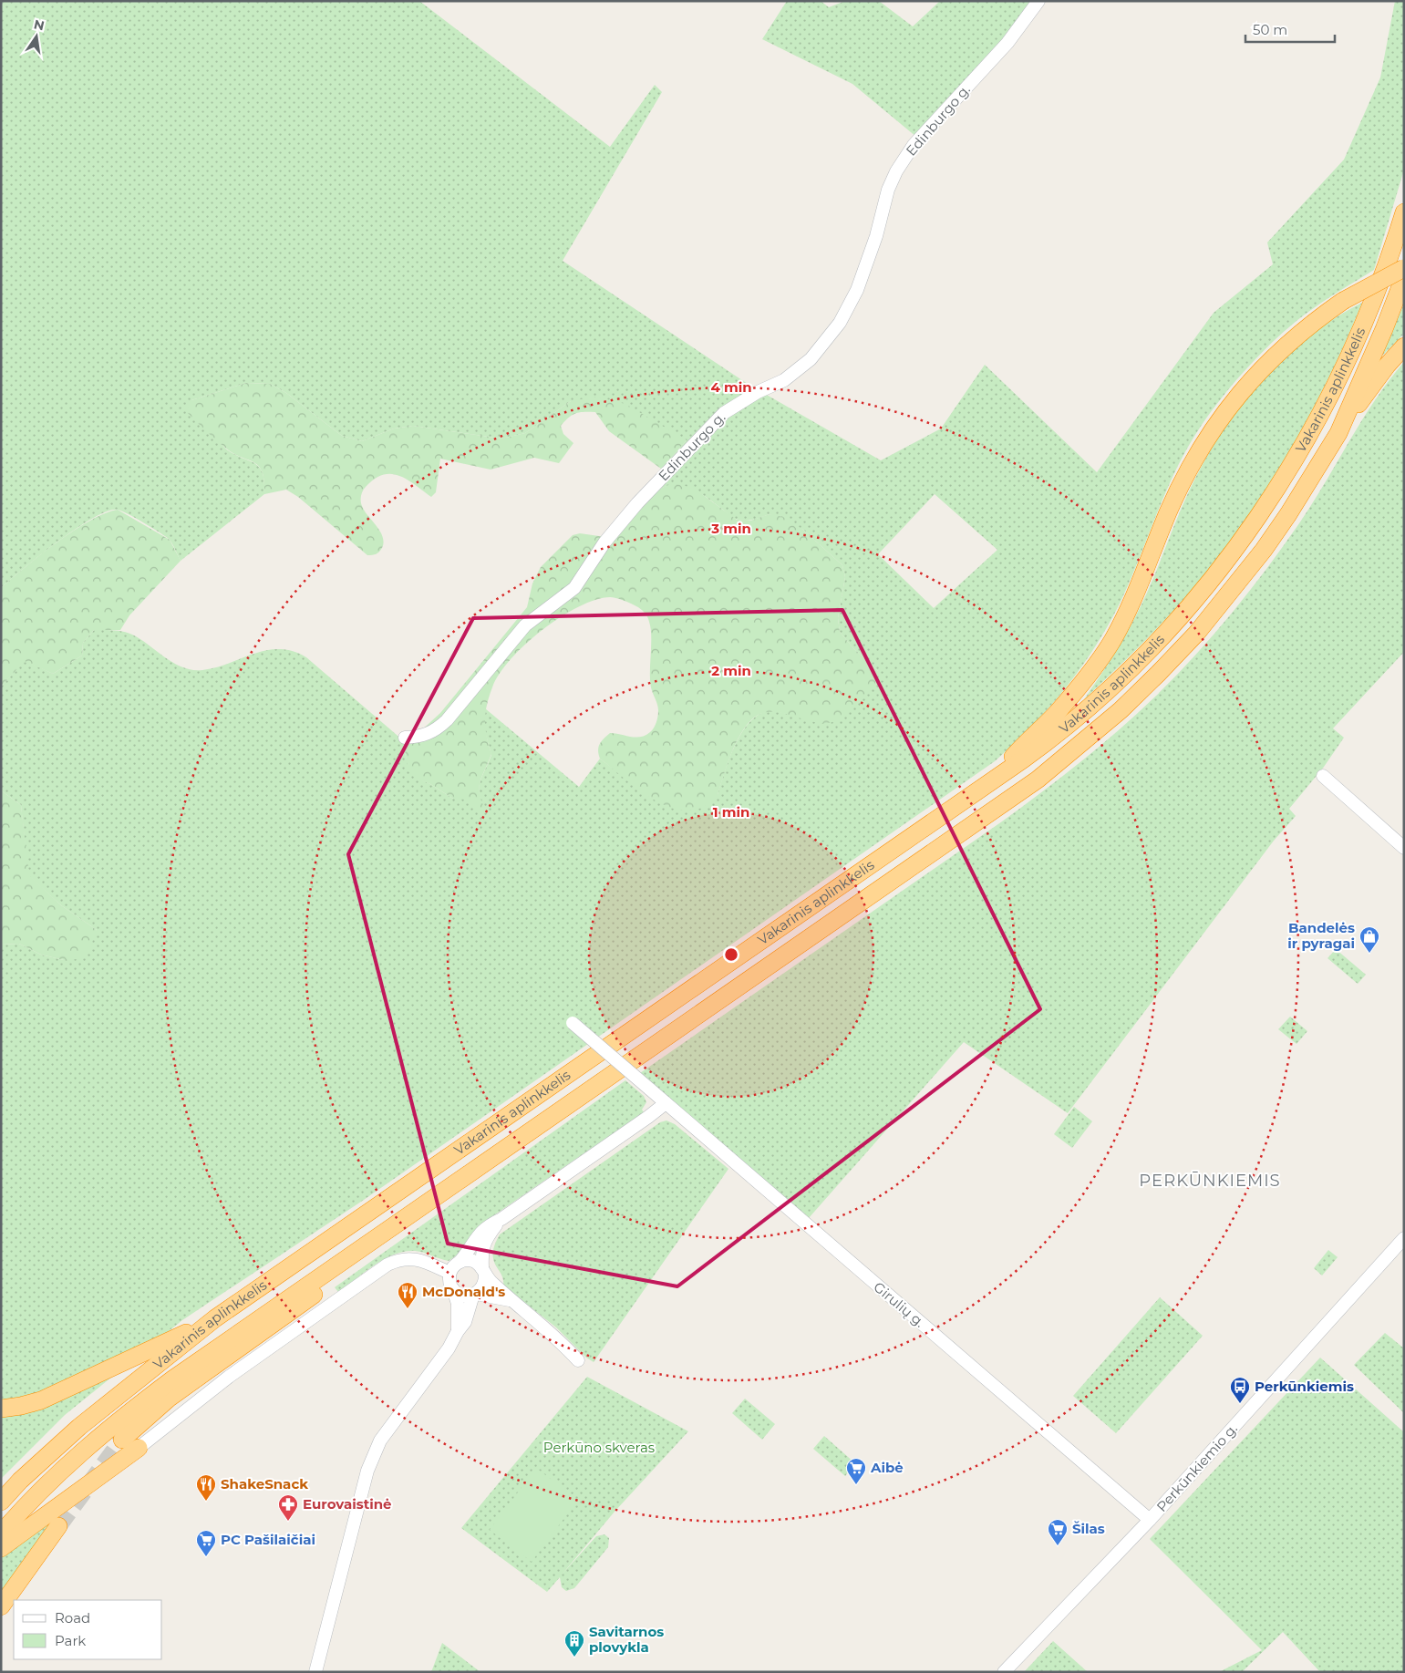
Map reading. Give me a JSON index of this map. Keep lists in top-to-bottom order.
{
  "streets": {
    "highway": ["Vakarinis aplinkkelis"],
    "street": ["Edinburgo g.", "Girulių g.", "Perkūnkiemio g."]
  },
  "crossings": [
    ["Girulių g.", "Perkūnkiemio g."]
  ],
  "districts": ["PERKŪNKIEMIS"],
  "parks": ["Perkūno skveras"],
  "places": {
    "shop": ["Bandelės ir pyragai"],
    "restaurant": ["McDonald's", "ShakeSnack"],
    "bus stop": ["Perkūnkiemis"],
    "supermarket": ["Aibė", "Šilas", "PC Pašilaičiai"],
    "pharmacy": ["Eurovaistinė"],
    "building": ["Savitarnos plovykla"]
  },
  "legend": ["Road", "Park"],
  "scale_bar": "50 m",
  "north": "top",
  "rings": [
    "4 min",
    "3 min",
    "2 min",
    "1 min"
  ]
}
